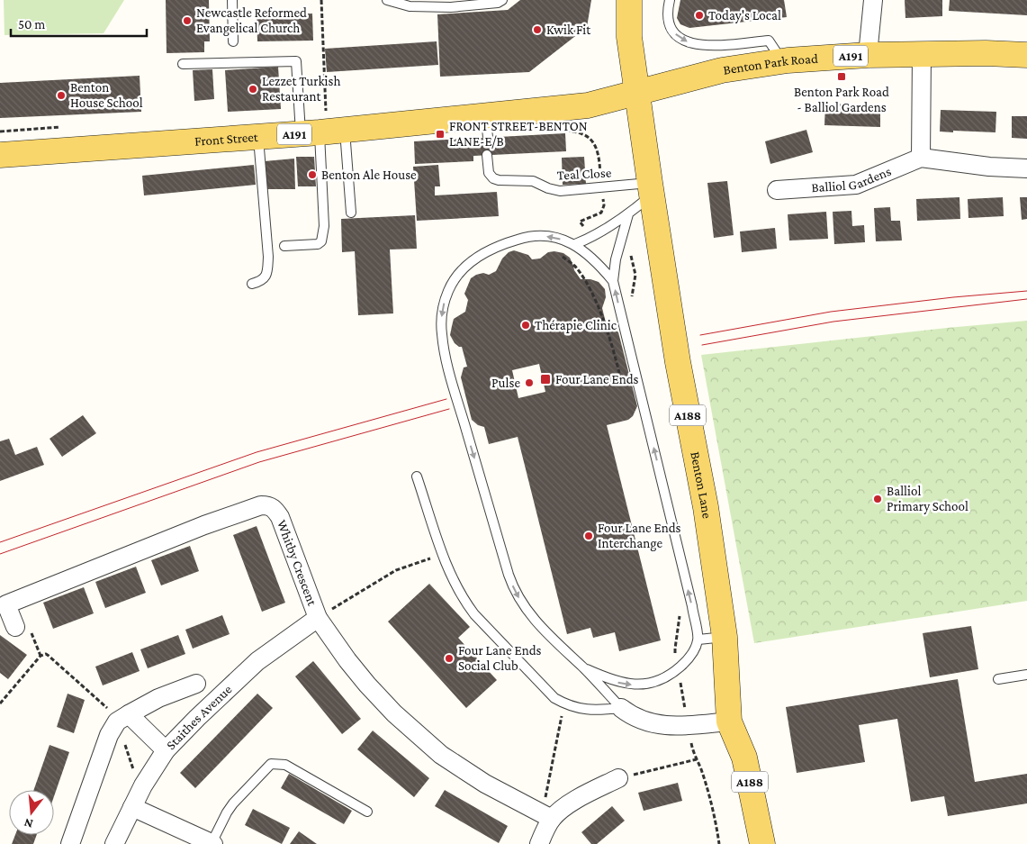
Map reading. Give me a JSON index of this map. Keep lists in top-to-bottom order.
{
  "streets": {
    "main road": [
      "A191",
      "Benton Park Road",
      "Front Street",
      "A188",
      "Benton Lane"
    ],
    "street": ["Balliol Gardens", "Whitby Crescent", "Staithes Avenue"],
    "lane": ["Teal Close"]
  },
  "crossings": [
    ["Benton Park Road", "Front Street"],
    ["Benton Park Road", "Benton Lane"],
    ["Front Street", "Benton Lane"],
    ["Teal Close", "Benton Lane"],
    ["Whitby Crescent", "Staithes Avenue"]
  ],
  "places": {
    "other": [
      "Today's Local",
      "Newcastle Reformed Evangelical Church",
      "Kwik Fit",
      "Lezzet Turkish Restaurant",
      "Benton House School",
      "Benton Ale House",
      "Thérapie Clinic",
      "Pulse",
      "Balliol Primary School",
      "Four Lane Ends Interchange",
      "Four Lane Ends Social Club"
    ],
    "transit": ["Benton Park Road - Balliol Gardens", "FRONT STREET-BENTON LANE-E/B", "Four Lane Ends"]
  },
  "scale_bar": "50 m",
  "north": "bottom"
}
